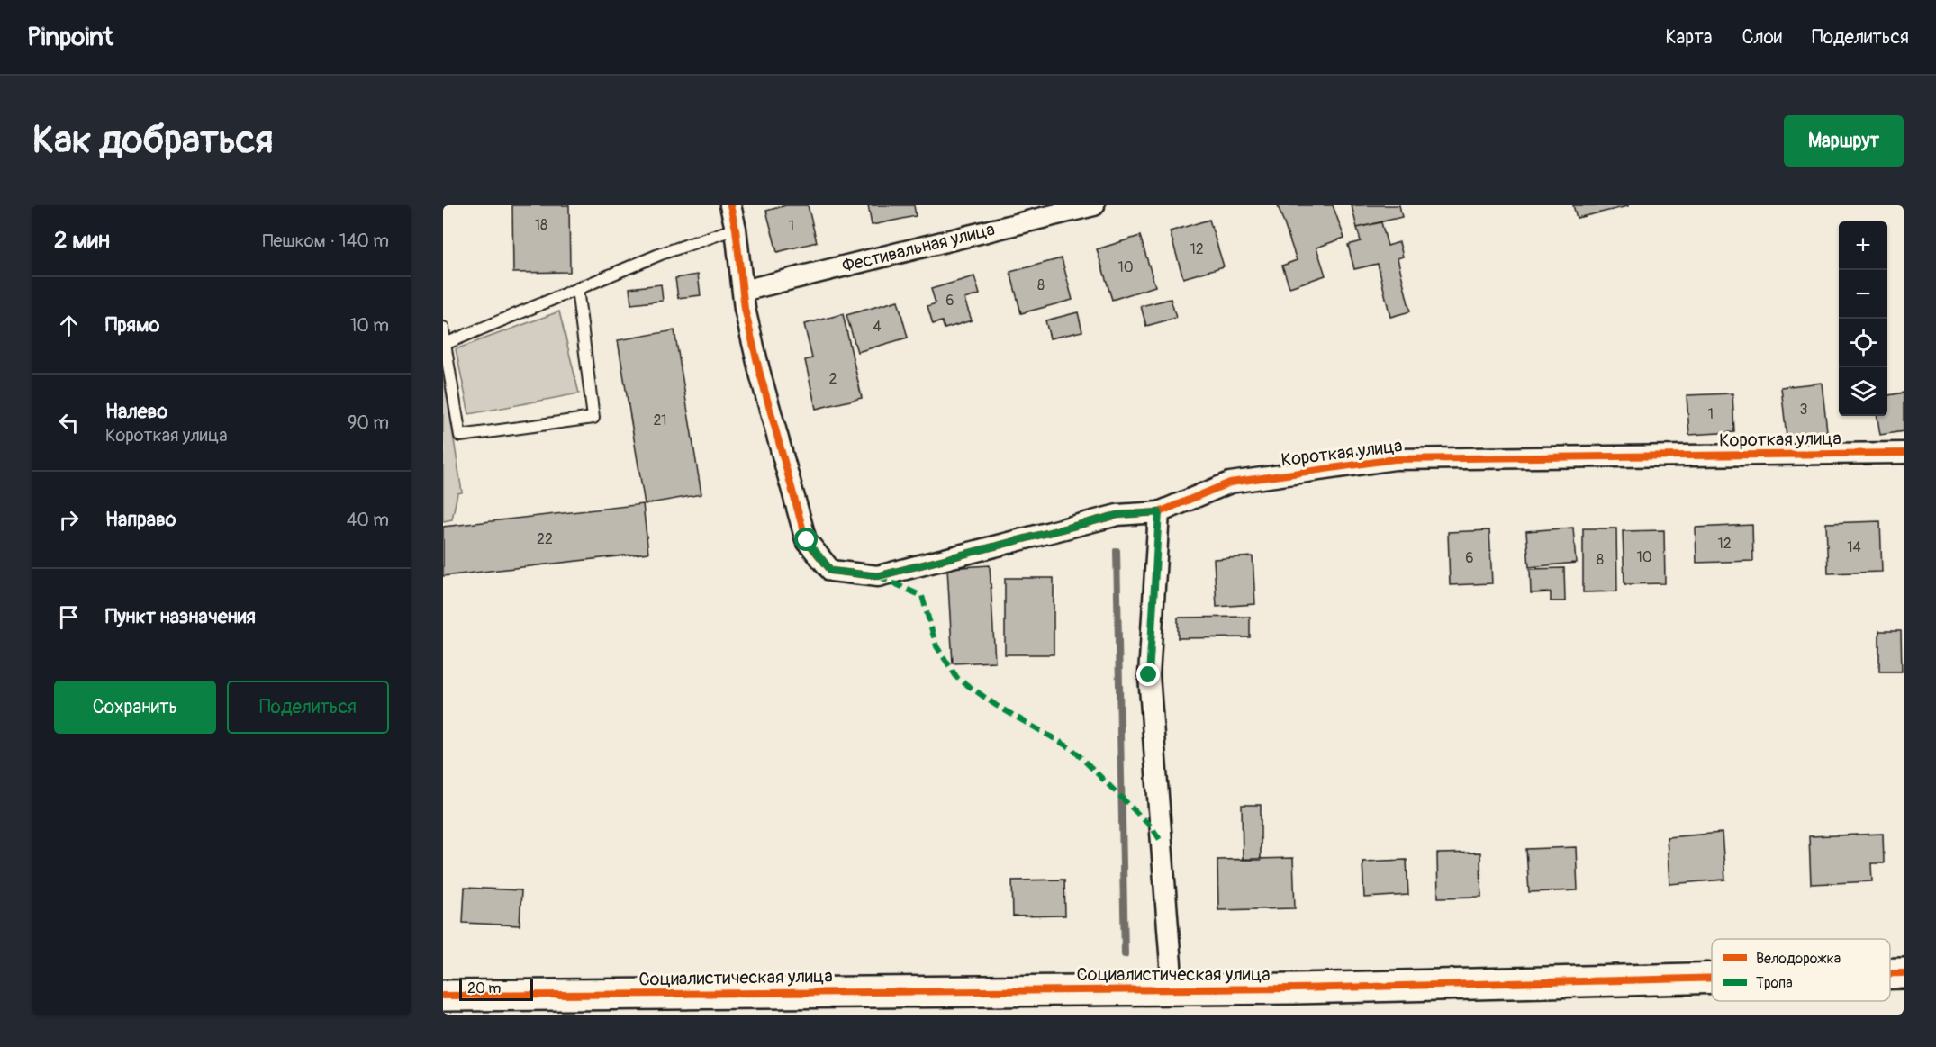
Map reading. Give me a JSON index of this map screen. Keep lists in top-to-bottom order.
{
  "streets": {
    "street": ["Фестивальная улица", "Короткая улица", "Социалистическая улица"]
  },
  "crossings": [
    ["Фестивальная улица", "Короткая улица"]
  ],
  "house_numbers": [
    "18",
    "1",
    "12",
    "10",
    "8",
    "6",
    "4",
    "2",
    "3",
    "1",
    "21",
    "22",
    "12",
    "14",
    "10",
    "6",
    "8"
  ],
  "legend": ["Велодорожка", "Тропа"],
  "scale_bar": "20 m",
  "page": {
    "header": "Pinpoint",
    "nav": ["Карта", "Слои", "Поделиться"],
    "buttons": [
      "Маршрут",
      ["Сохранить", "Поделиться"]
    ],
    "title": "Как добраться",
    "heading": ["2 мин", "Пешком · 140 m"],
    "map_buttons": ["+", "−"],
    "list": [
      ["Прямо", "10 m"],
      ["Налево", "Короткая улица", "90 m"],
      ["Направо", "40 m"],
      "Пункт назначения"
    ],
    "scale": "20 m"
  }
}
